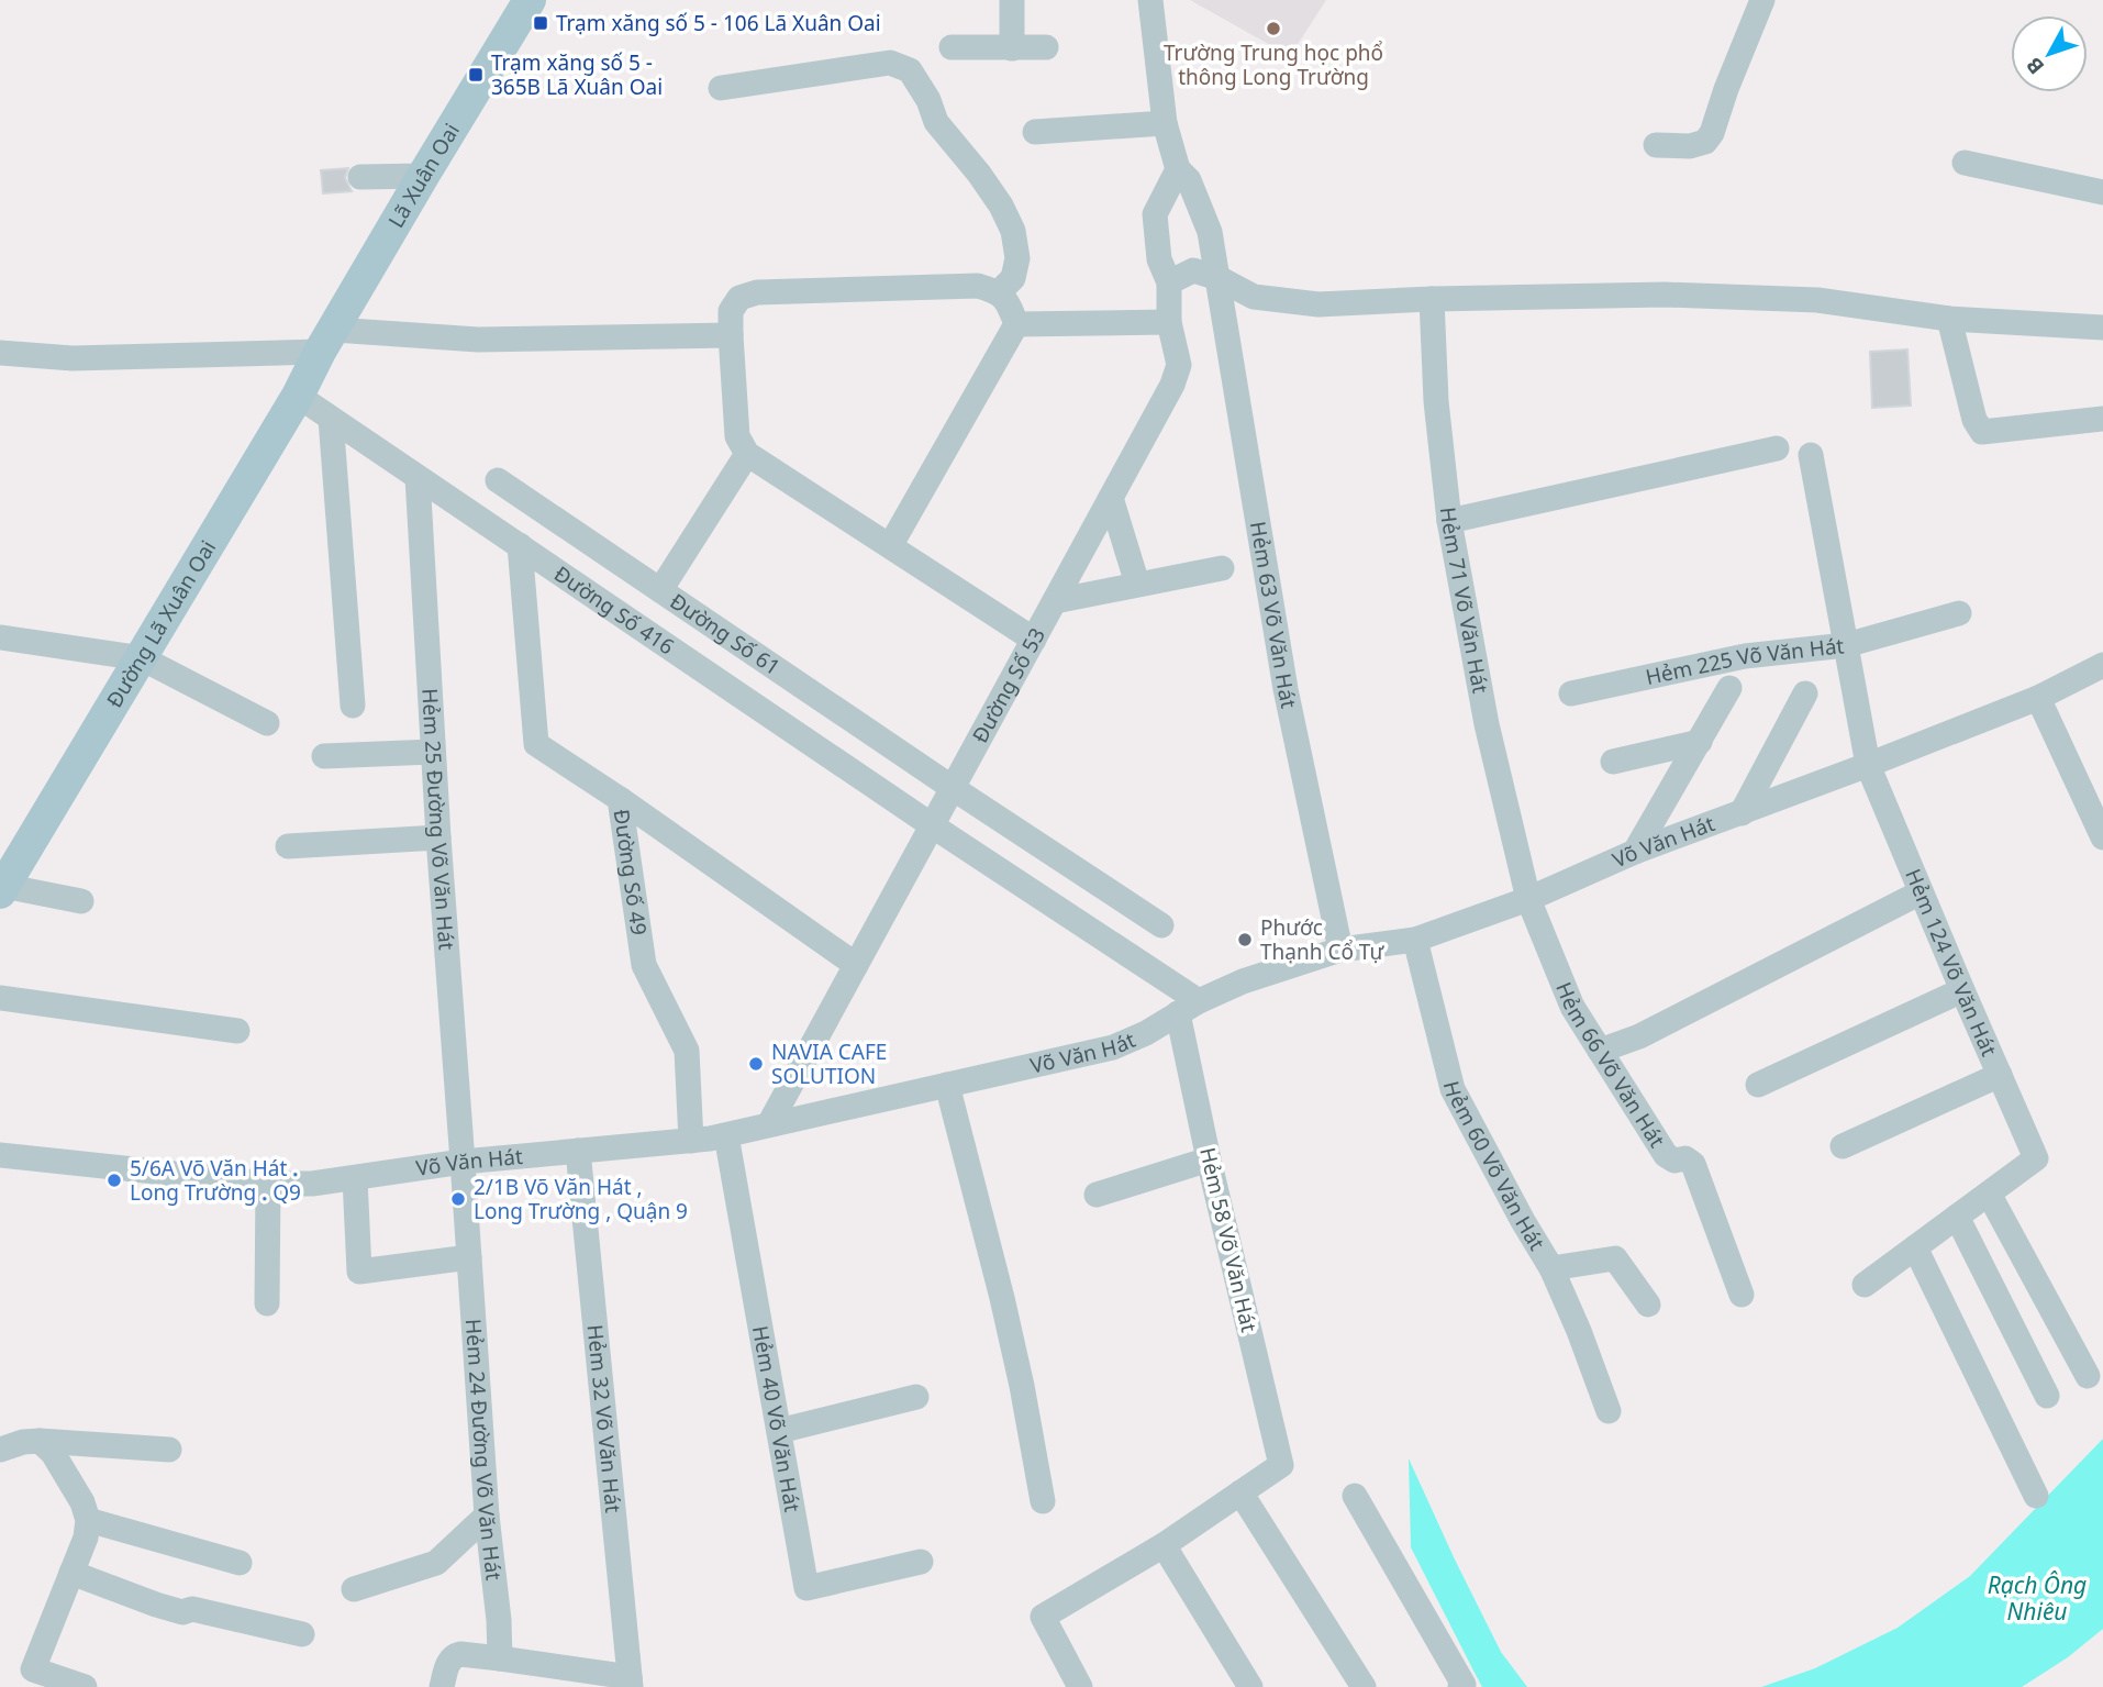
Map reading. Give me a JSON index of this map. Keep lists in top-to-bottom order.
{
  "streets": {
    "main road": ["Lã Xuân Oai", "Đường Lã Xuân Oai"],
    "street": [
      "Hẻm 71 Võ Văn Hát",
      "Đường Số 416",
      "Hẻm 63 Võ Văn Hát",
      "Đường Số 61",
      "Hẻm 225 Võ Văn Hát",
      "Đường Số 53",
      "Hẻm 25 Đường Võ Văn Hát",
      "Võ Văn Hát",
      "Đường Số 49",
      "Hẻm 124 Võ Văn Hát",
      "Hẻm 66 Võ Văn Hát",
      "Hẻm 60 Võ Văn Hát",
      "Hẻm 58 Võ Văn Hát",
      "Hẻm 32 Võ Văn Hát",
      "Hẻm 40 Võ Văn Hát",
      "Hẻm 24 Đường Võ Văn Hát"
    ]
  },
  "crossings": [
    ["Lã Xuân Oai", "Đường Lã Xuân Oai"],
    ["Hẻm 71 Võ Văn Hát", "Võ Văn Hát"],
    ["Hẻm 71 Võ Văn Hát", "Hẻm 66 Võ Văn Hát"],
    ["Đường Số 416", "Đường Lã Xuân Oai"],
    ["Đường Số 416", "Đường Số 53"],
    ["Đường Số 416", "Hẻm 25 Đường Võ Văn Hát"],
    ["Đường Số 416", "Võ Văn Hát"],
    ["Đường Số 416", "Đường Số 49"],
    ["Đường Số 416", "Hẻm 58 Võ Văn Hát"],
    ["Hẻm 63 Võ Văn Hát", "Đường Số 53"],
    ["Hẻm 63 Võ Văn Hát", "Võ Văn Hát"],
    ["Đường Số 61", "Đường Số 53"],
    ["Hẻm 225 Võ Văn Hát", "Võ Văn Hát"],
    ["Hẻm 225 Võ Văn Hát", "Hẻm 124 Võ Văn Hát"],
    ["Đường Số 53", "Võ Văn Hát"],
    ["Hẻm 25 Đường Võ Văn Hát", "Võ Văn Hát"],
    ["Hẻm 25 Đường Võ Văn Hát", "Hẻm 24 Đường Võ Văn Hát"],
    ["Võ Văn Hát", "Đường Số 49"],
    ["Võ Văn Hát", "Hẻm 124 Võ Văn Hát"],
    ["Võ Văn Hát", "Hẻm 66 Võ Văn Hát"],
    ["Võ Văn Hát", "Hẻm 60 Võ Văn Hát"],
    ["Võ Văn Hát", "Hẻm 58 Võ Văn Hát"],
    ["Võ Văn Hát", "Hẻm 32 Võ Văn Hát"],
    ["Võ Văn Hát", "Hẻm 40 Võ Văn Hát"],
    ["Võ Văn Hát", "Hẻm 24 Đường Võ Văn Hát"]
  ],
  "water": ["Rạch Ông Nhiêu"],
  "places": {
    "transit": ["Trạm xăng số 5 - 106 Lã Xuân Oai", "Trạm xăng số 5 - 365B Lã Xuân Oai"],
    "other": [
      "Trường Trung học phổ thông Long Trường",
      "Phước Thạnh Cổ Tự",
      "NAVIA CAFE SOLUTION",
      "5/6A Võ Văn Hát . Long Trường . Q9",
      "2/1B Võ Văn Hát , Long Trường , Quận 9"
    ]
  },
  "north": "bottom left"
}
